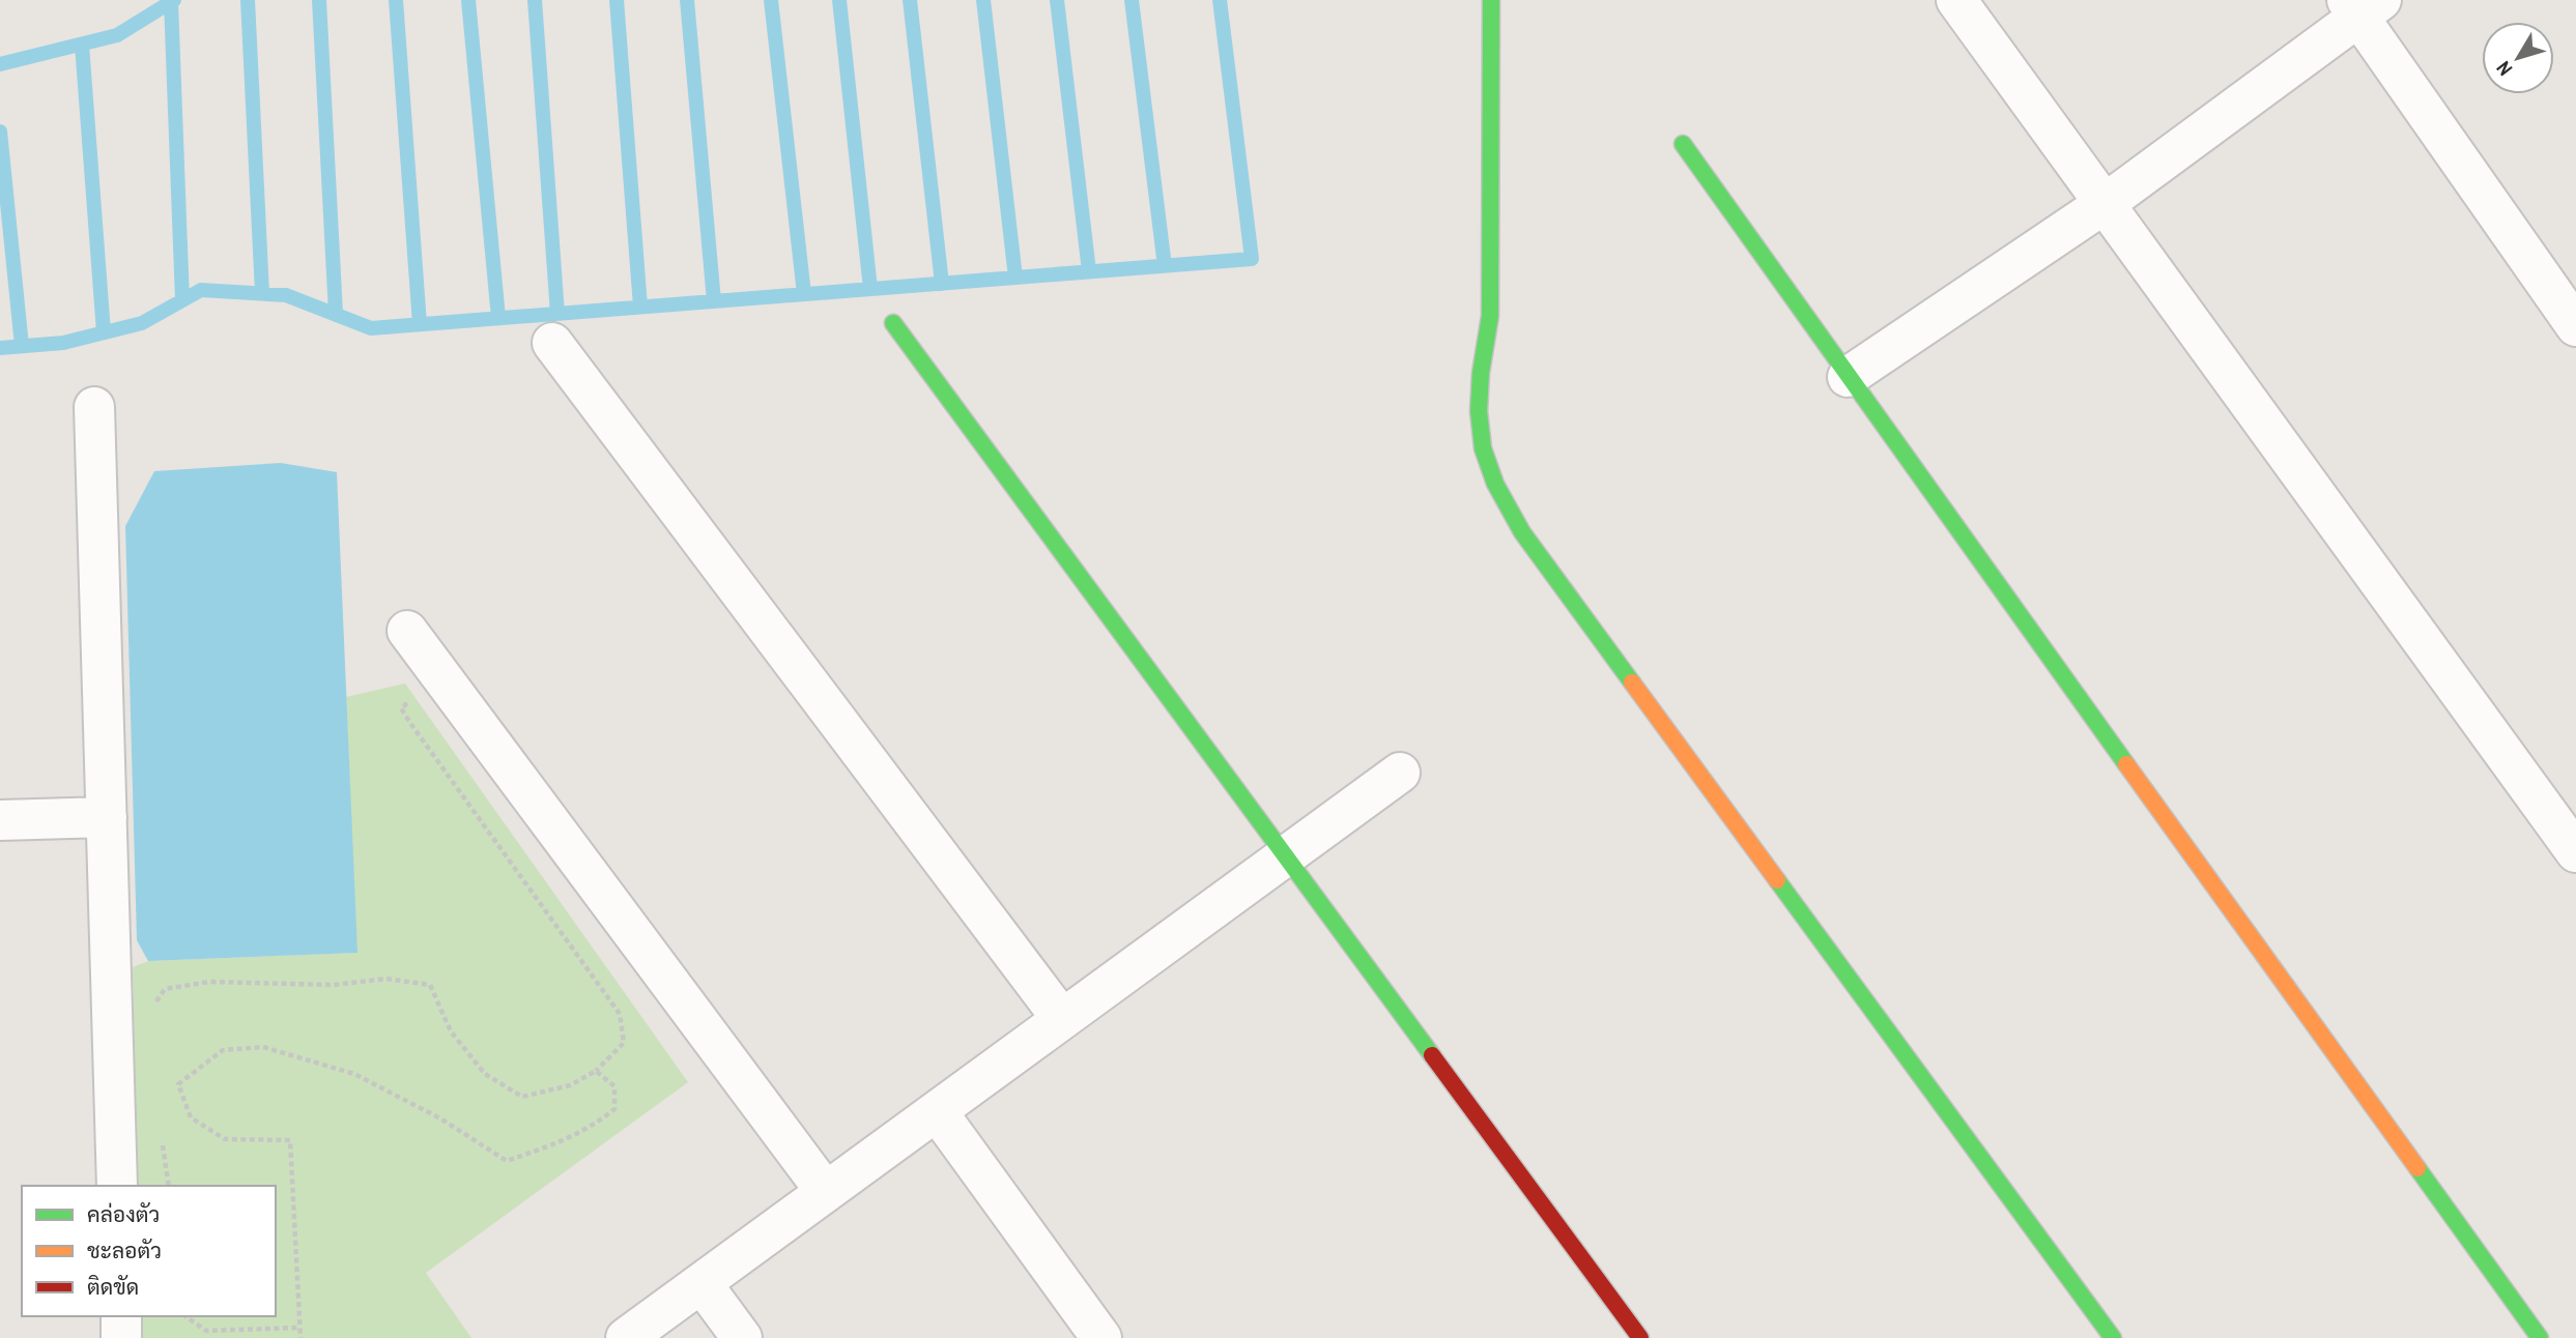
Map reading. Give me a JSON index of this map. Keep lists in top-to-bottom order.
{
  "legend": ["คล่องตัว", "ชะลอตัว", "ติดขัด"],
  "north": "bottom left"
}
